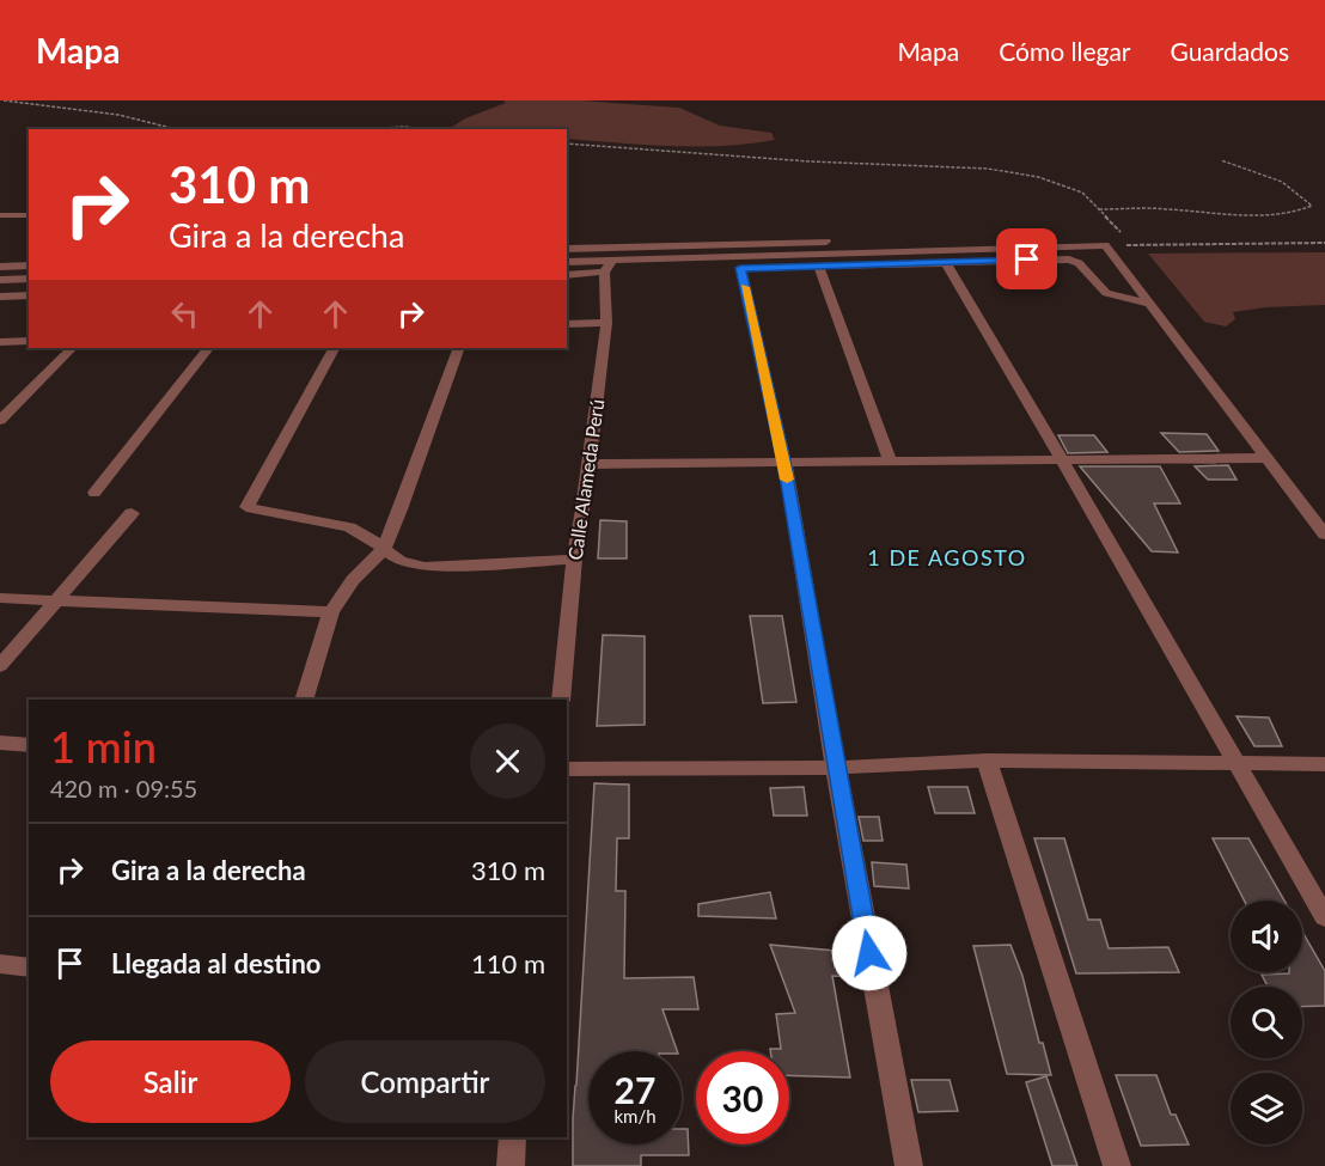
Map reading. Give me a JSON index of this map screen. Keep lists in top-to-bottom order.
{
  "streets": {
    "street": ["Calle Alameda Perú"]
  },
  "districts": ["1 DE AGOSTO"],
  "page": {
    "header": "Mapa",
    "nav": ["Mapa", "Cómo llegar", "Guardados"],
    "turn": ["310 m", "Gira a la derecha"],
    "heading": ["1 min", "420 m · 09:55"],
    "list": [
      {
        "name": "Gira a la derecha",
        "value": "310 m"
      },
      {
        "name": "Llegada al destino",
        "value": "110 m"
      }
    ],
    "buttons": ["Salir", "Compartir"],
    "speed": "27 km/h",
    "limit": "30"
  }
}
